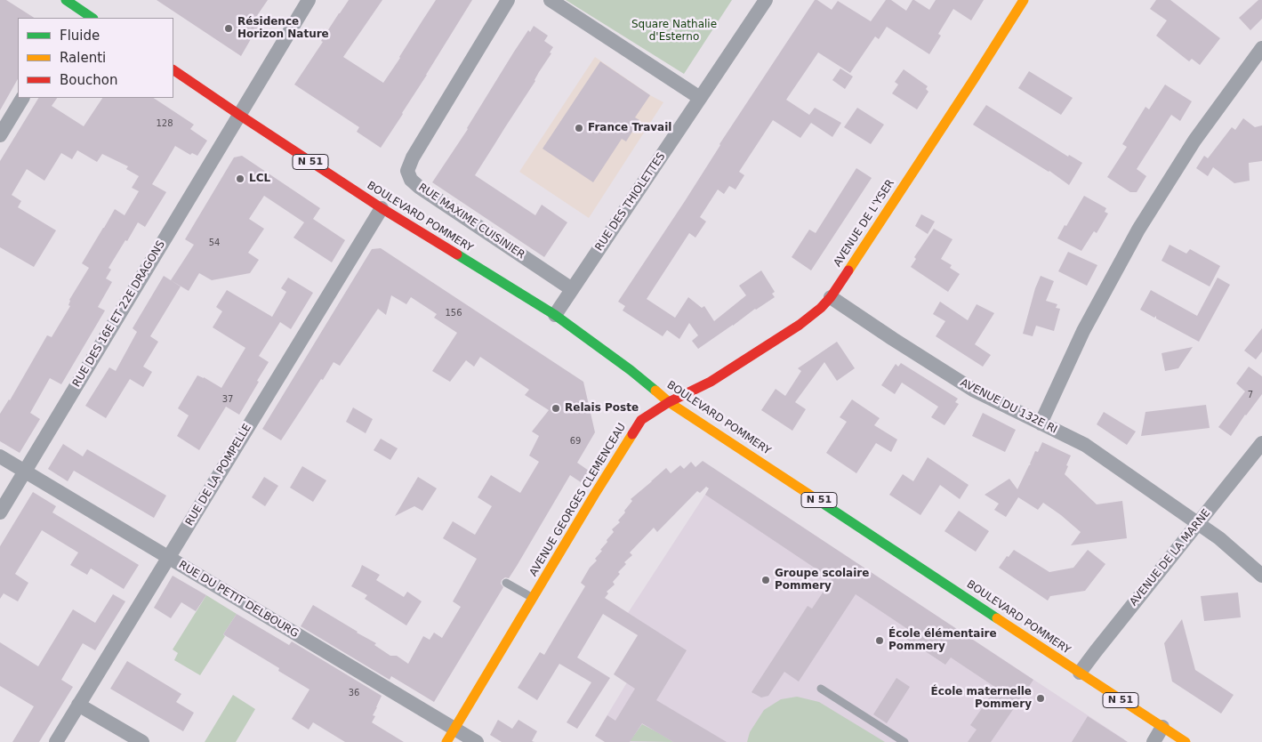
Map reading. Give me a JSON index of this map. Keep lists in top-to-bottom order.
{
  "streets": {
    "main road": [
      "N 51",
      "BOULEVARD POMMERY",
      "AVENUE DE L'YSER",
      "AVENUE GEORGES CLEMENCEAU"
    ],
    "street": [
      "RUE DES THIOLETTES",
      "RUE MAXIME CUISINIER",
      "RUE DES 16E ET 22E DRAGONS",
      "AVENUE DU 132E RI",
      "RUE DE LA POMPELLE",
      "AVENUE DE LA MARNE",
      "RUE DU PETIT DELBOURG"
    ]
  },
  "crossings": [
    ["RUE DES THIOLETTES", "BOULEVARD POMMERY"],
    ["RUE DES THIOLETTES", "RUE MAXIME CUISINIER"],
    ["BOULEVARD POMMERY", "AVENUE DE L'YSER"],
    ["BOULEVARD POMMERY", "RUE DES 16E ET 22E DRAGONS"],
    ["BOULEVARD POMMERY", "RUE DE LA POMPELLE"],
    ["BOULEVARD POMMERY", "AVENUE GEORGES CLEMENCEAU"],
    ["BOULEVARD POMMERY", "AVENUE DE LA MARNE"],
    ["AVENUE DE L'YSER", "AVENUE DU 132E RI"],
    ["AVENUE DE L'YSER", "AVENUE GEORGES CLEMENCEAU"],
    ["RUE DES 16E ET 22E DRAGONS", "RUE DU PETIT DELBOURG"],
    ["AVENUE DU 132E RI", "AVENUE DE LA MARNE"],
    ["RUE DE LA POMPELLE", "RUE DU PETIT DELBOURG"],
    ["AVENUE GEORGES CLEMENCEAU", "RUE DU PETIT DELBOURG"]
  ],
  "parks": ["Square Nathalie d'Esterno"],
  "places": [
    "Résidence Horizon Nature",
    "France Travail",
    "LCL",
    "Relais Poste",
    "Groupe scolaire Pommery",
    "École élémentaire Pommery",
    "École maternelle Pommery"
  ],
  "house_numbers": [
    "128",
    "54",
    "156",
    "7",
    "37",
    "69",
    "36"
  ],
  "legend": ["Fluide", "Ralenti", "Bouchon"]
}
